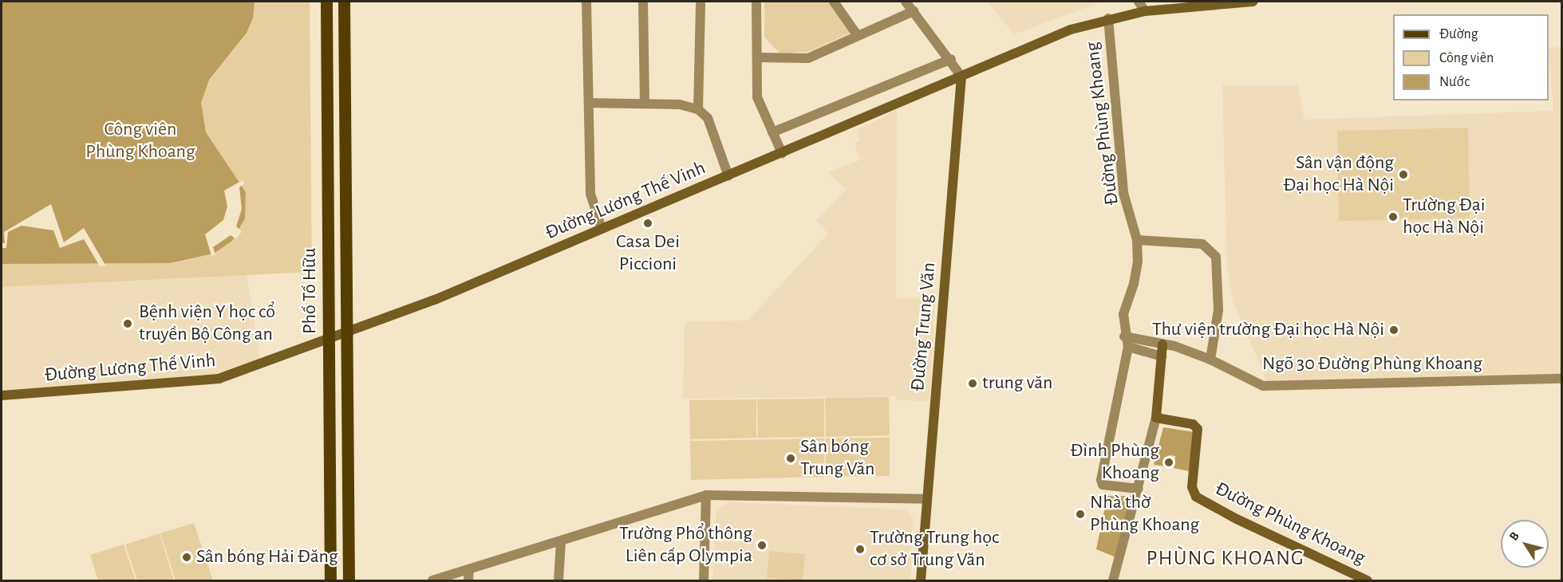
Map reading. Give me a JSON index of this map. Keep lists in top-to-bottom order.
{
  "streets": {
    "main road": ["Phố Tố Hữu"],
    "street": [
      "Đường Phùng Khoang",
      "Đường Lương Thế Vinh",
      "Đường Trung Văn",
      "Ngõ 30 Đường Phùng Khoang"
    ]
  },
  "crossings": [
    ["Đường Phùng Khoang", "Đường Lương Thế Vinh"],
    ["Đường Lương Thế Vinh", "Phố Tố Hữu"],
    ["Đường Lương Thế Vinh", "Đường Trung Văn"]
  ],
  "districts": ["PHÙNG KHOANG"],
  "parks": ["Công viên Phùng Khoang"],
  "places": [
    "Sân vận động Đại học Hà Nội",
    "Trường Đại học Hà Nội",
    "Casa Dei Piccioni",
    "Bệnh viện Y học cổ truyền Bộ Công an",
    "Thư viện trường Đại học Hà Nội",
    "trung văn",
    "Sân bóng Trung Văn",
    "Đình Phùng Khoang",
    "Nhà thờ Phùng Khoang",
    "Trường Phổ thông Liên cấp Olympia",
    "Trường Trung học cơ sở Trung Văn",
    "Sân bóng Hải Đăng"
  ],
  "legend": ["Đường", "Công viên", "Nước"],
  "north": "top left"
}
